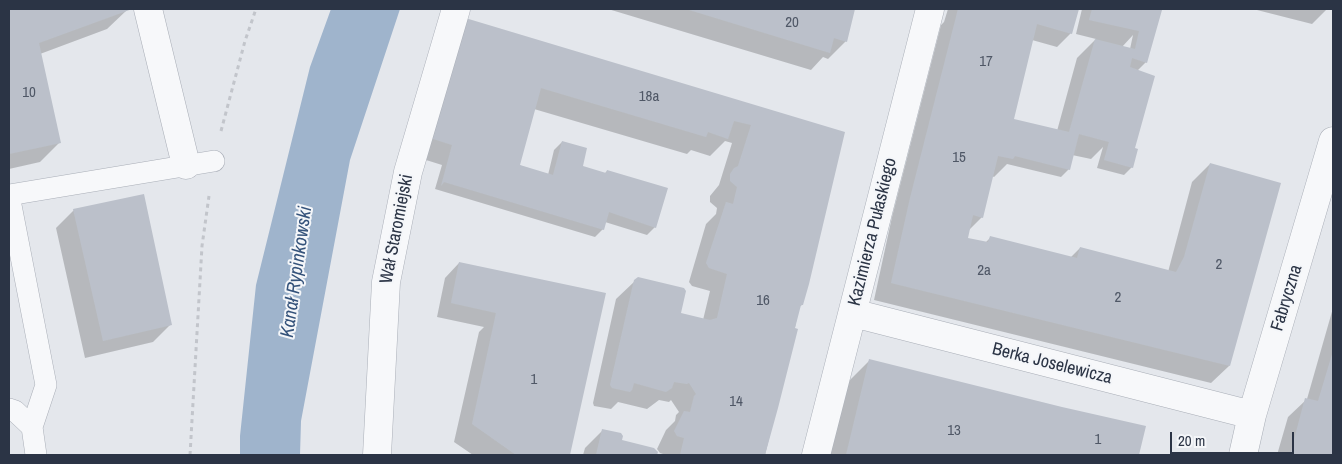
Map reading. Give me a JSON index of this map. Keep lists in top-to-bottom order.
{
  "streets": {
    "street": [
      "Wał Staromiejski",
      "Kazimierza Pułaskiego",
      "Fabryczna",
      "Berka Joselewicza"
    ]
  },
  "crossings": [
    ["Kazimierza Pułaskiego", "Berka Joselewicza"],
    ["Fabryczna", "Berka Joselewicza"]
  ],
  "water": ["Kanał Rypinkowski"],
  "house_numbers": [
    "20",
    "17",
    "10",
    "18a",
    "15",
    "2",
    "2a",
    "2",
    "16",
    "1",
    "14",
    "13",
    "1"
  ],
  "scale_bar": "20 m"
}
